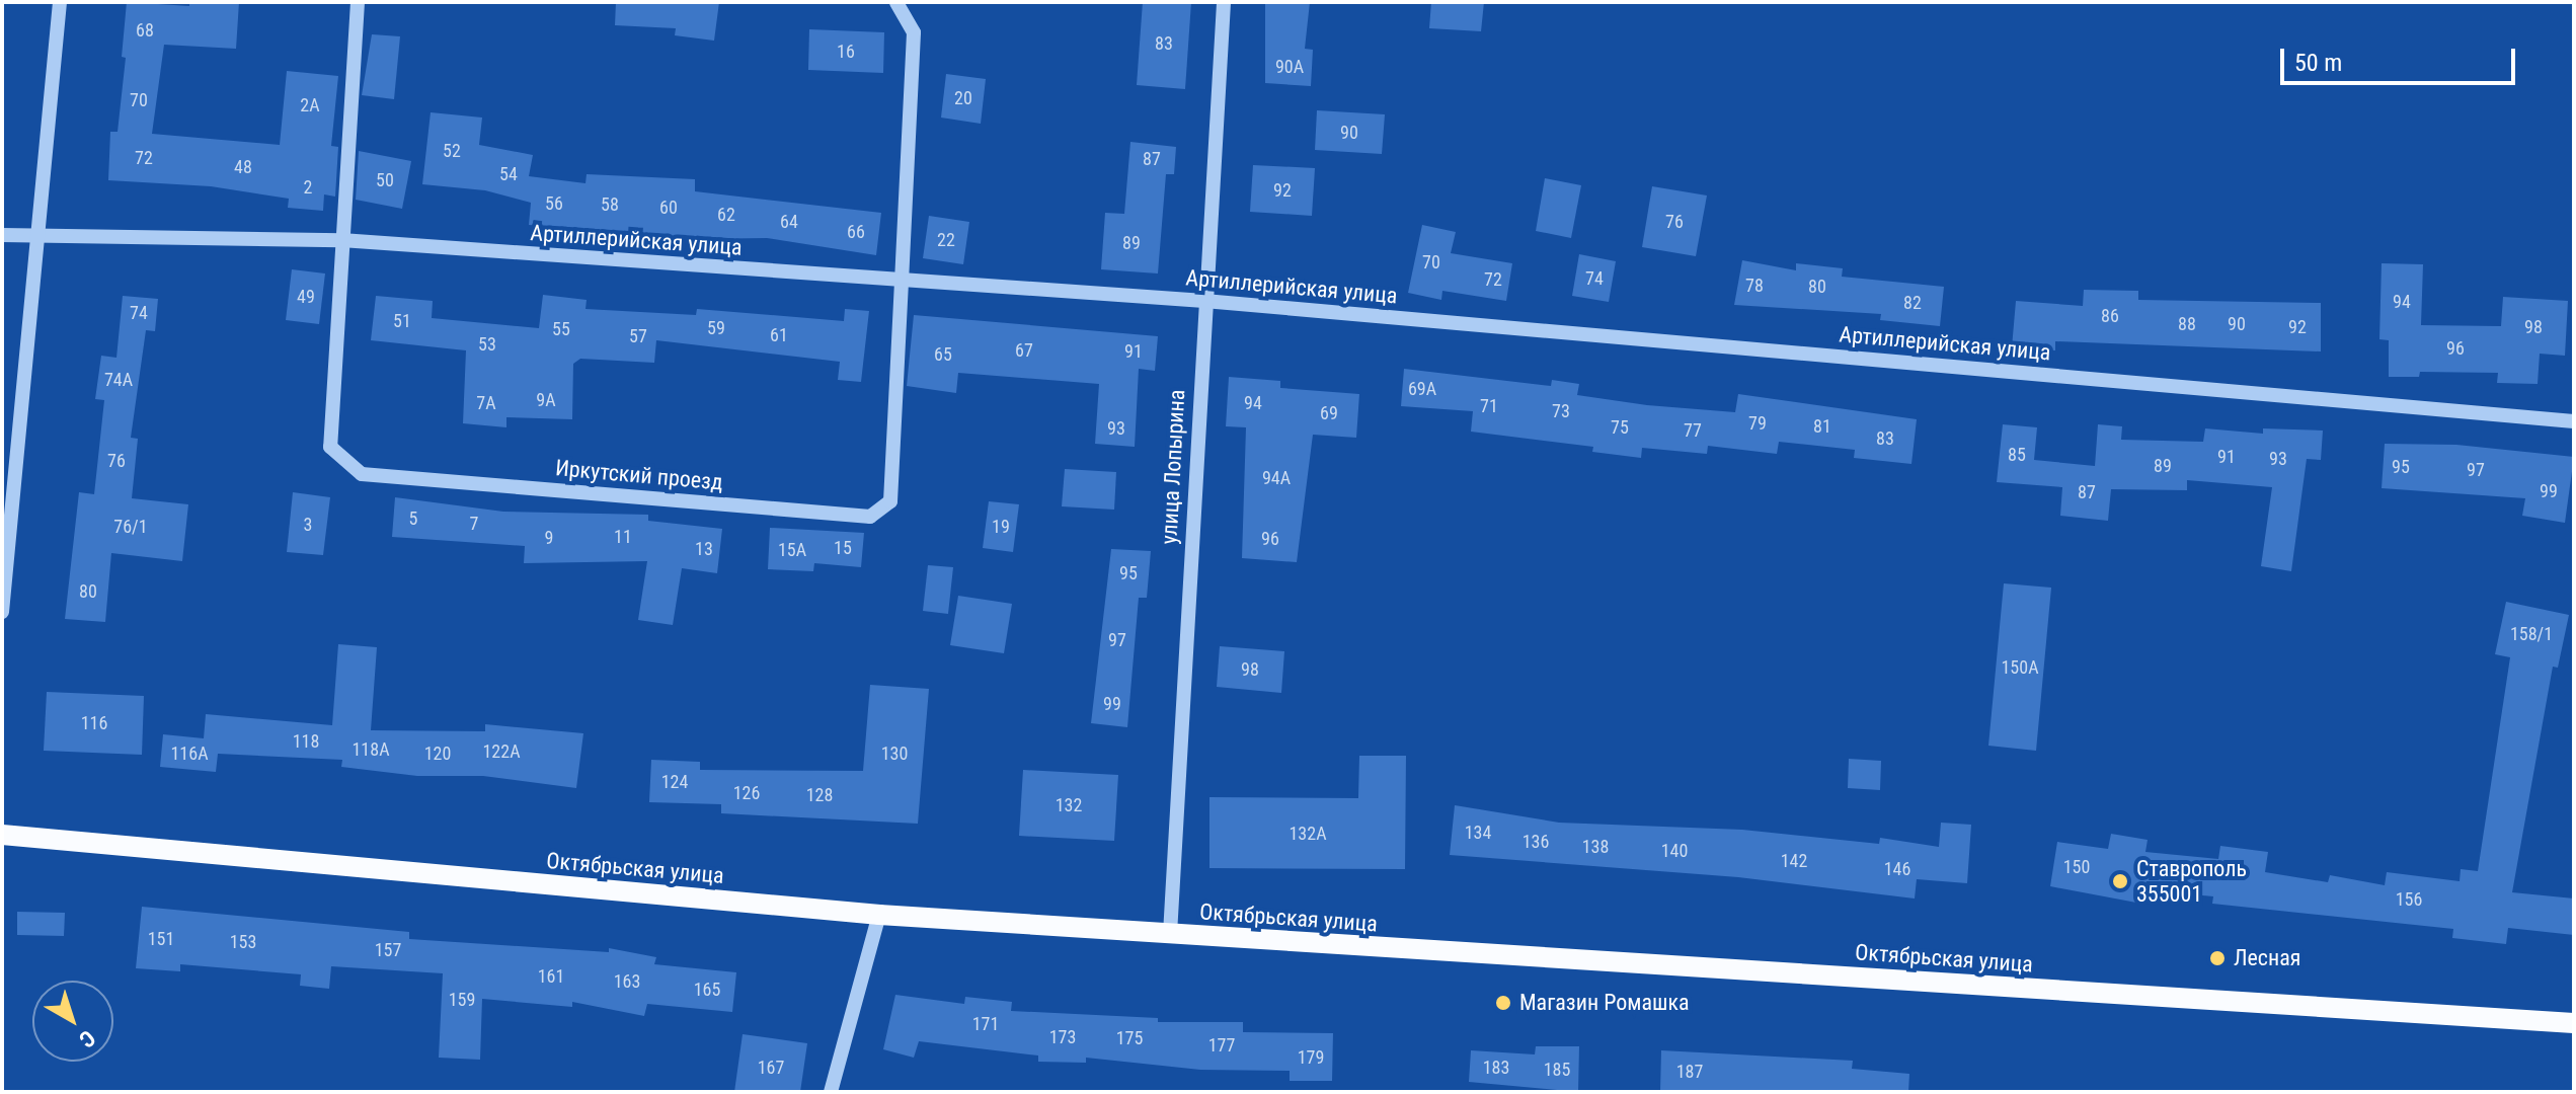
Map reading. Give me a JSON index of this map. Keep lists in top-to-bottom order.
{
  "streets": {
    "main road": ["Октябрьская улица"],
    "street": ["Артиллерийская улица", "улица Лопырина", "Иркутский проезд"]
  },
  "crossings": [
    ["Артиллерийская улица", "улица Лопырина"],
    ["Артиллерийская улица", "Иркутский проезд"],
    ["улица Лопырина", "Октябрьская улица"]
  ],
  "places": ["Ставрополь 355001", "Лесная", "Магазин Ромашка"],
  "house_numbers": [
    "68",
    "83",
    "16",
    "90А",
    "20",
    "70",
    "2А",
    "90",
    "52",
    "72",
    "87",
    "48",
    "54",
    "50",
    "2",
    "92",
    "56",
    "58",
    "60",
    "62",
    "64",
    "76",
    "66",
    "22",
    "89",
    "70",
    "74",
    "72",
    "78",
    "80",
    "49",
    "94",
    "82",
    "74",
    "86",
    "51",
    "88",
    "90",
    "92",
    "98",
    "59",
    "55",
    "61",
    "57",
    "53",
    "96",
    "67",
    "91",
    "65",
    "74А",
    "69А",
    "9А",
    "7А",
    "94",
    "71",
    "73",
    "69",
    "79",
    "81",
    "75",
    "93",
    "77",
    "83",
    "85",
    "91",
    "93",
    "76",
    "89",
    "95",
    "97",
    "94А",
    "99",
    "87",
    "5",
    "7",
    "3",
    "76/1",
    "19",
    "11",
    "9",
    "96",
    "15",
    "13",
    "15А",
    "95",
    "80",
    "158/1",
    "97",
    "150А",
    "98",
    "99",
    "116",
    "118",
    "118А",
    "122А",
    "116А",
    "120",
    "130",
    "124",
    "126",
    "128",
    "132",
    "134",
    "132А",
    "136",
    "138",
    "140",
    "142",
    "150",
    "146",
    "156",
    "151",
    "153",
    "157",
    "161",
    "163",
    "165",
    "159",
    "171",
    "173",
    "175",
    "177",
    "179",
    "167",
    "183",
    "185",
    "187"
  ],
  "scale_bar": "50 m",
  "north": "bottom right"
}
